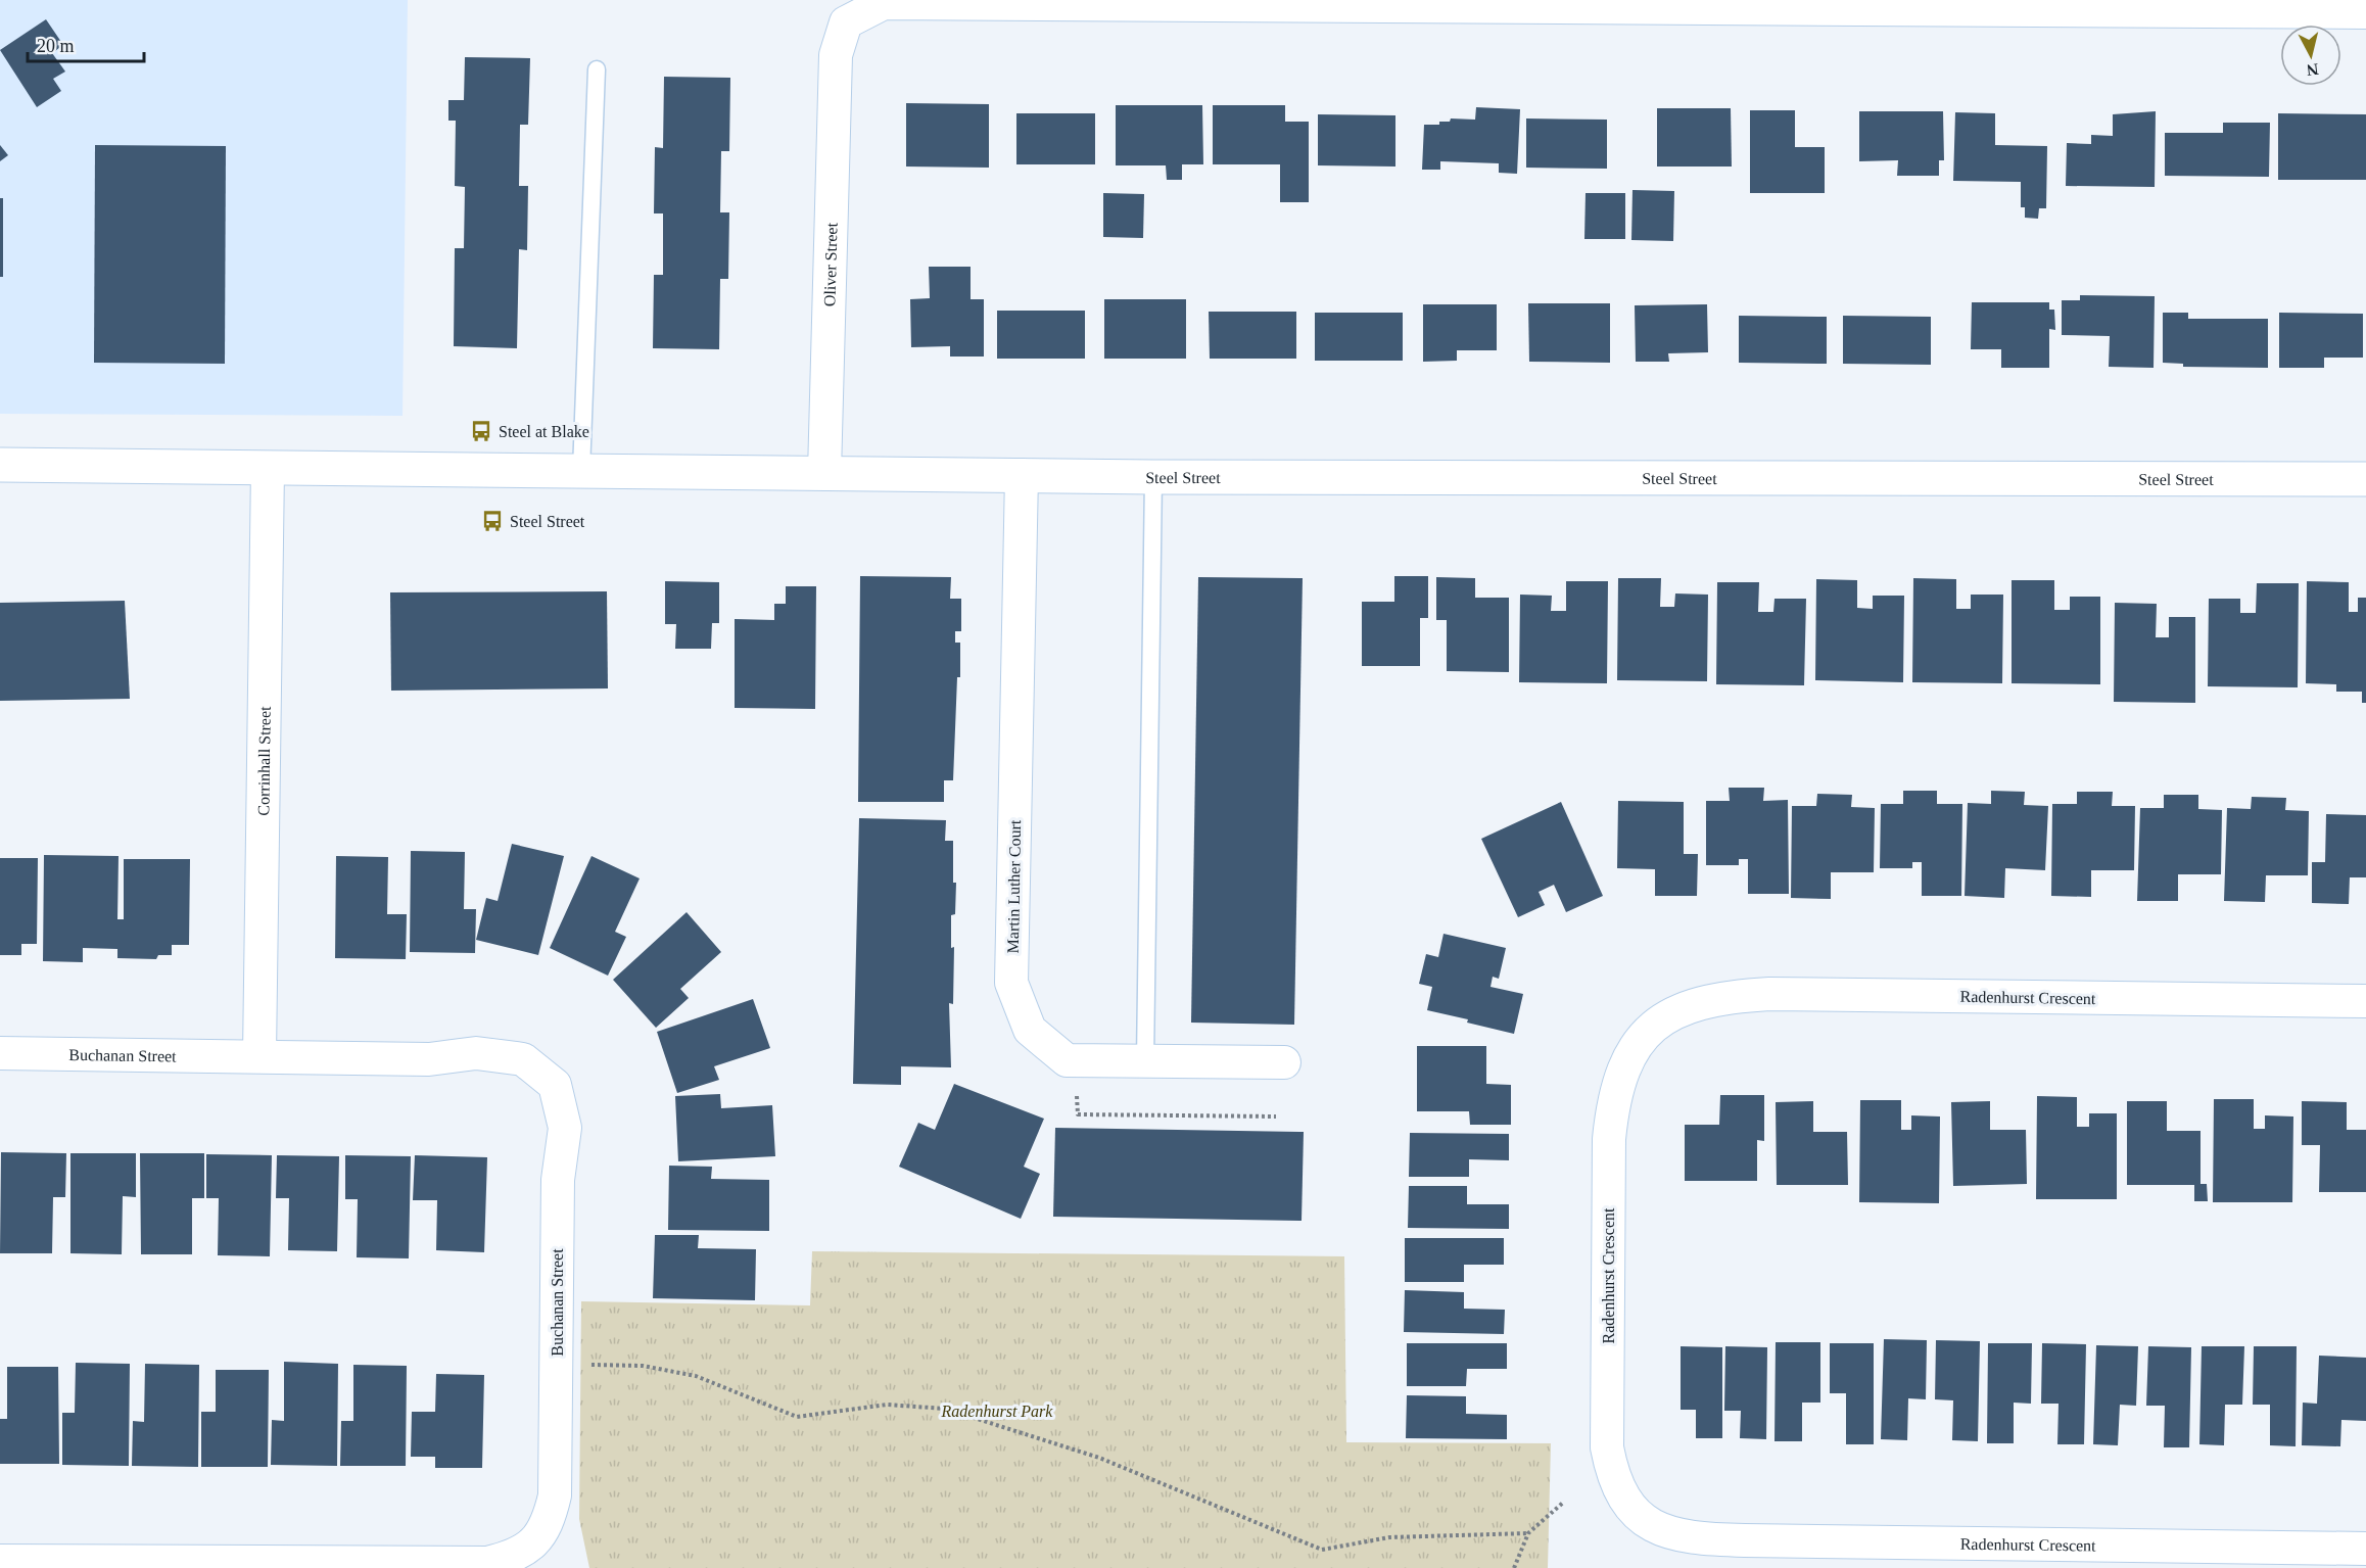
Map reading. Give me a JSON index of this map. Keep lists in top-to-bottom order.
{
  "streets": {
    "street": [
      "Oliver Street",
      "Steel Street",
      "Corrinhall Street",
      "Martin Luther Court",
      "Radenhurst Crescent",
      "Buchanan Street"
    ]
  },
  "crossings": [
    ["Oliver Street", "Steel Street"],
    ["Steel Street", "Corrinhall Street"],
    ["Steel Street", "Martin Luther Court"],
    ["Corrinhall Street", "Buchanan Street"]
  ],
  "parks": ["Radenhurst Park"],
  "places": {
    "bus stop": ["Steel at Blake", "Steel Street"]
  },
  "scale_bar": "20 m",
  "north": "bottom"
}
